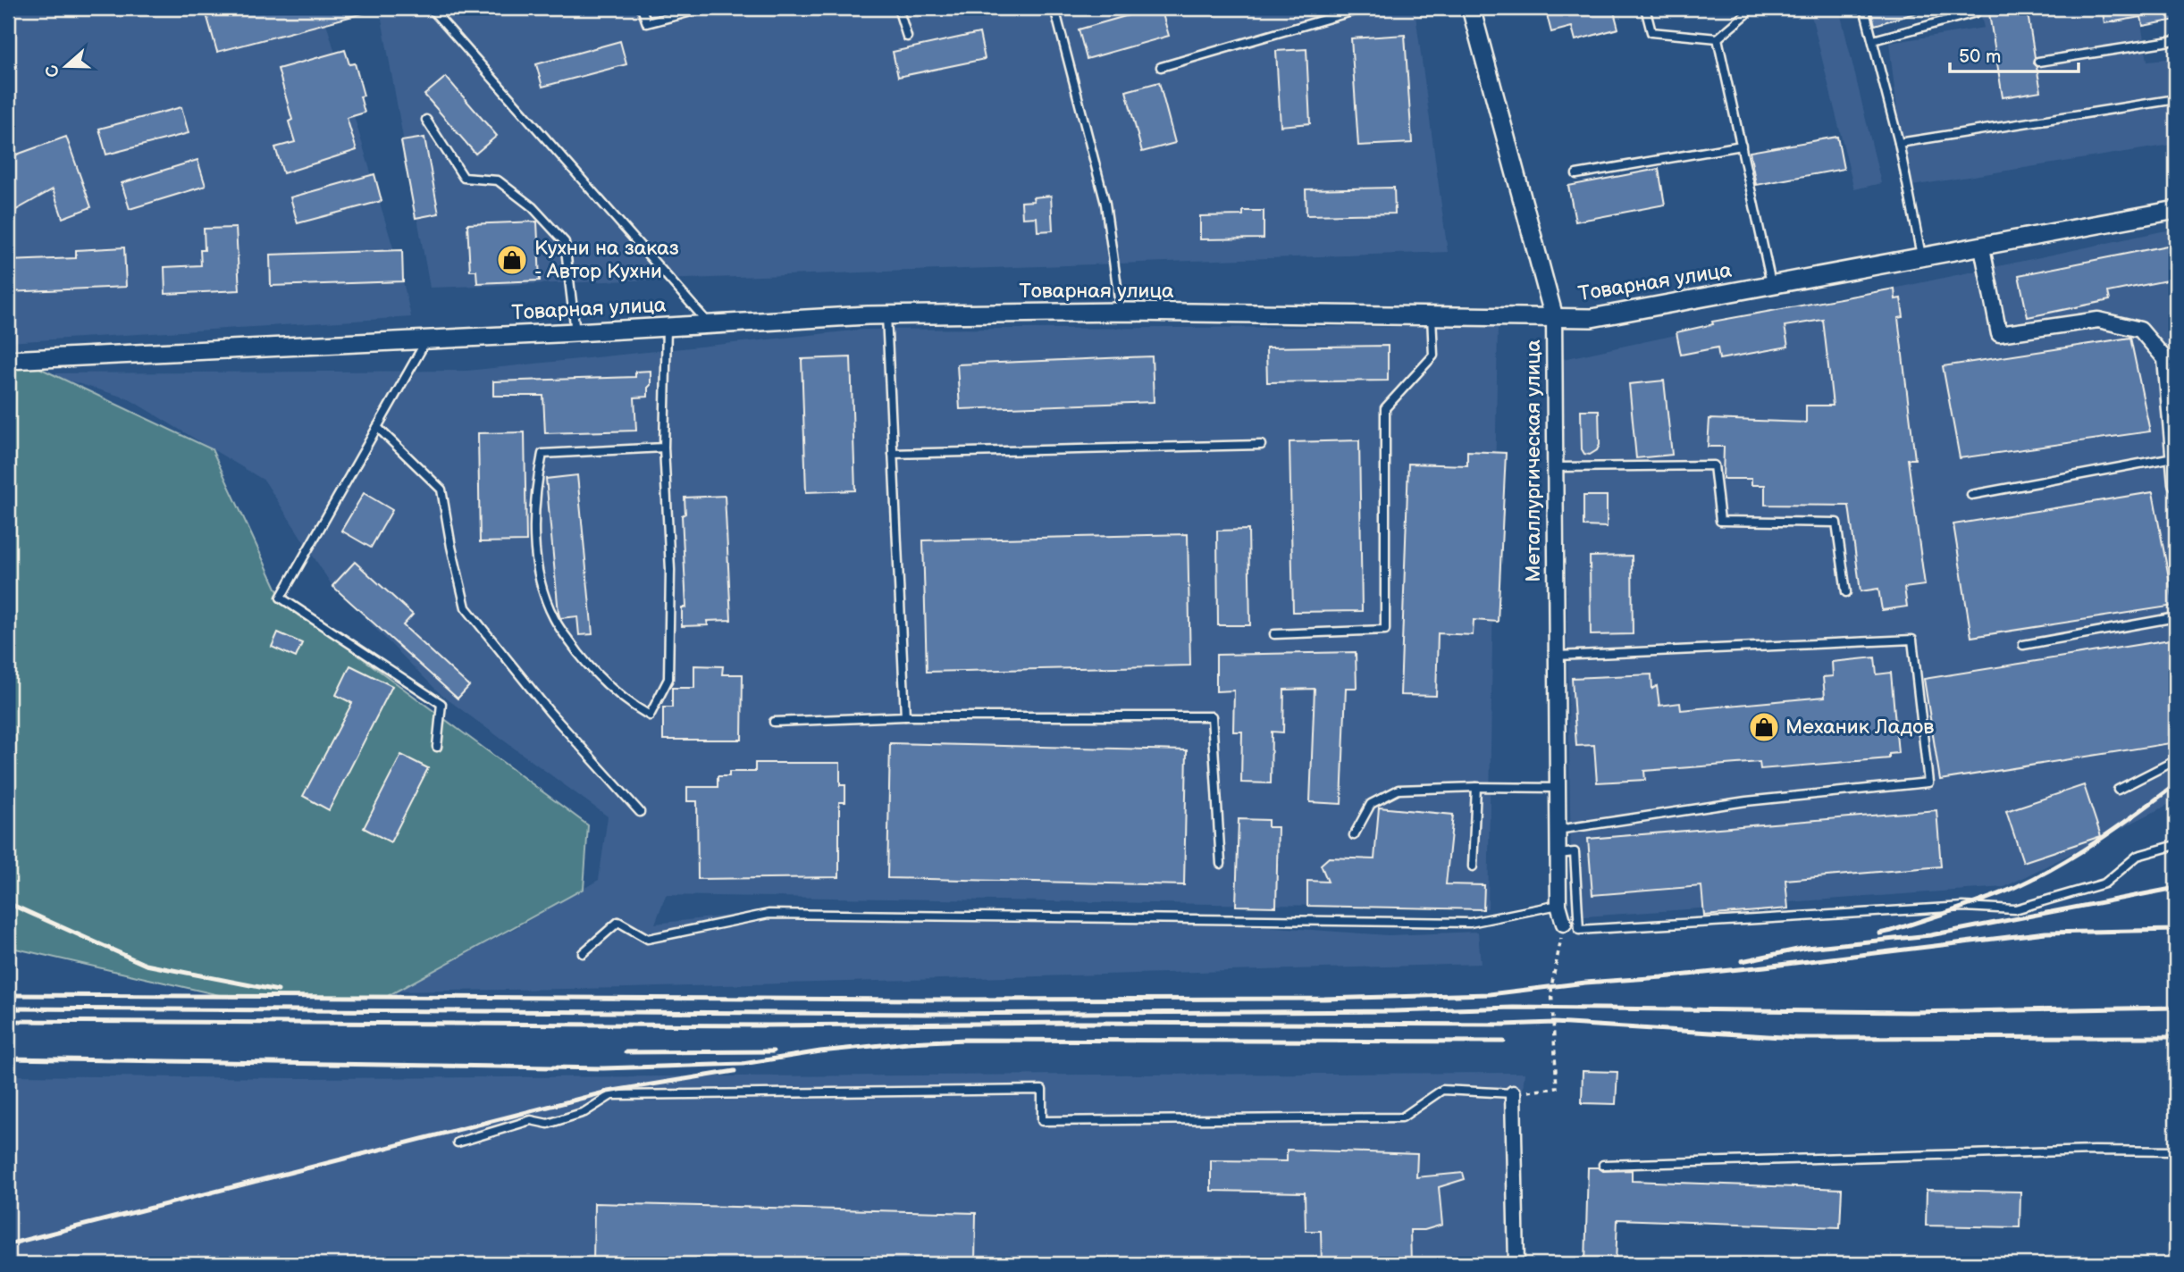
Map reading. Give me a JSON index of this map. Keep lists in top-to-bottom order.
{
  "streets": {
    "street": ["Товарная улица", "Металлургическая улица"]
  },
  "crossings": [
    ["Товарная улица", "Металлургическая улица"]
  ],
  "places": {
    "shop": ["Кухни на заказ - Автор Кухни", "Механик Ладов"]
  },
  "scale_bar": "50 m",
  "north": "left"
}
